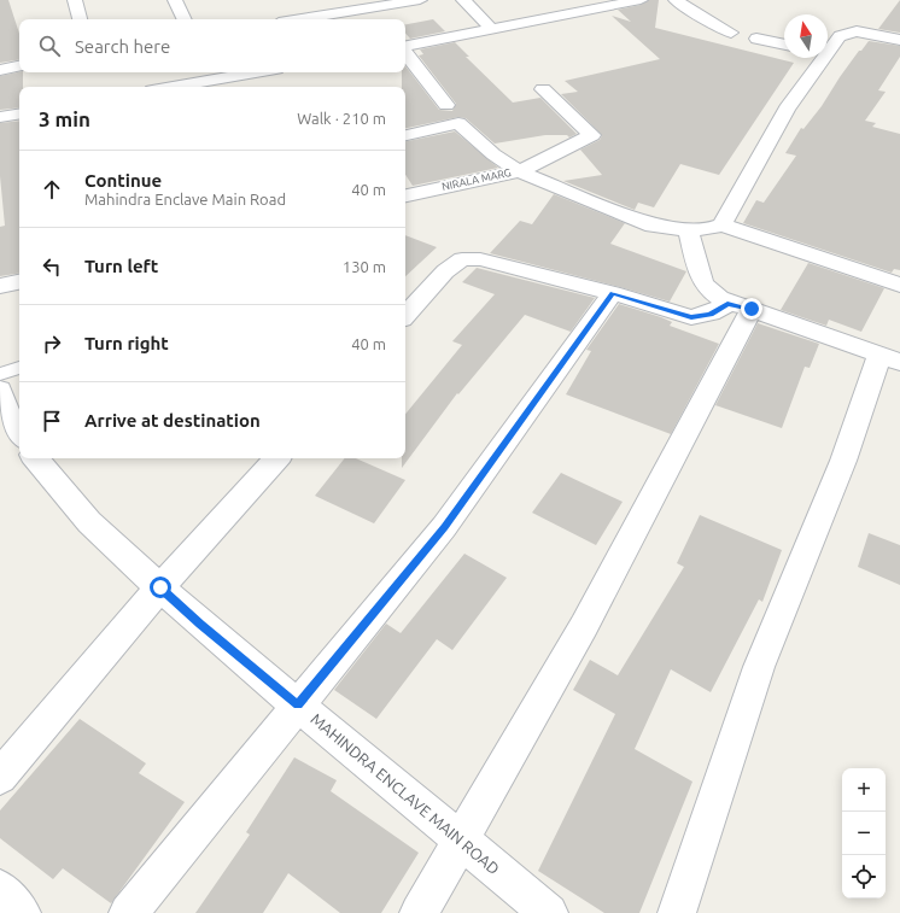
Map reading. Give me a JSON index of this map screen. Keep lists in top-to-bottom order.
{
  "streets": {
    "street": ["NIRALA MARG", "MAHINDRA ENCLAVE MAIN ROAD"]
  },
  "north": "top",
  "page": {
    "search": "Search here",
    "heading": ["3 min", "Walk · 210 m"],
    "list": [
      ["Continue", "Mahindra Enclave Main Road", "40 m"],
      ["Turn left", "130 m"],
      ["Turn right", "40 m"],
      "Arrive at destination"
    ],
    "map_buttons": ["+", "−"]
  }
}
